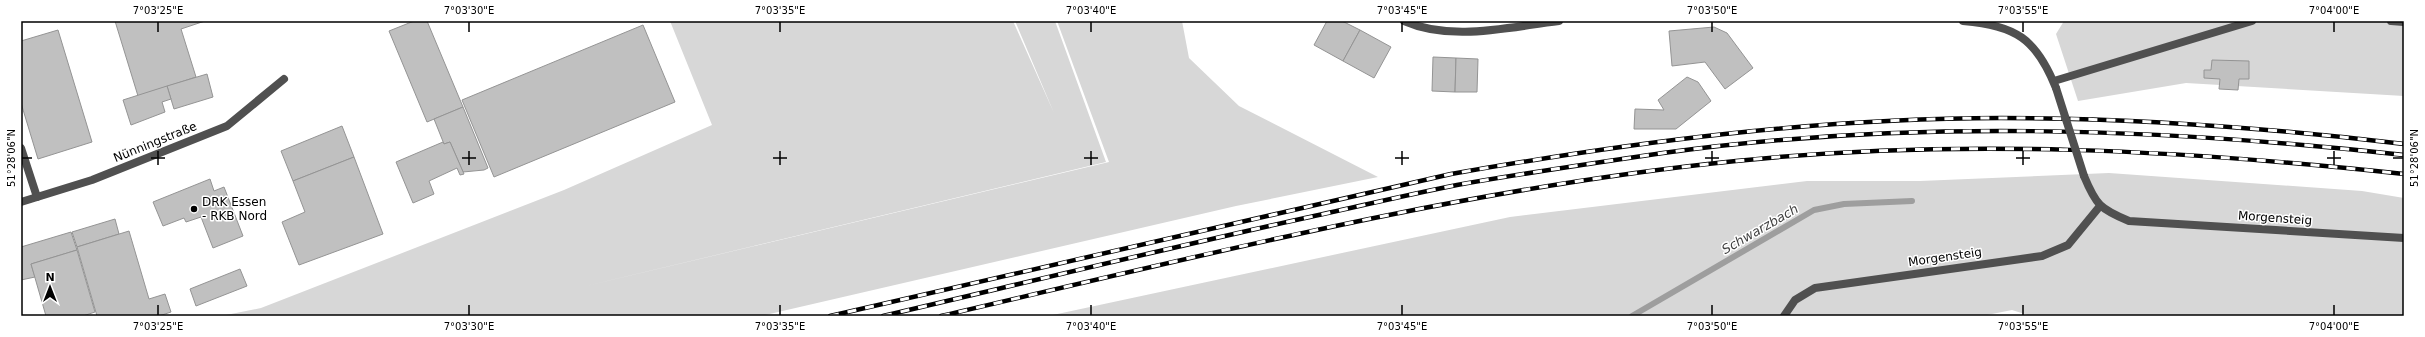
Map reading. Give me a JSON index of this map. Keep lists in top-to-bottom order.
{
  "streets": {
    "street": ["Nünningstraße", "Morgensteig"]
  },
  "water": ["Schwarzbach"],
  "places": ["DRK Essen - RKB Nord"],
  "north": "top",
  "coordinates": [
    "7°03'25\"E",
    "7°03'30\"E",
    "7°03'35\"E",
    "7°03'40\"E",
    "7°03'45\"E",
    "7°03'50\"E",
    "7°03'55\"E",
    "7°04'00\"E",
    "51°28'06\"N"
  ]
}
